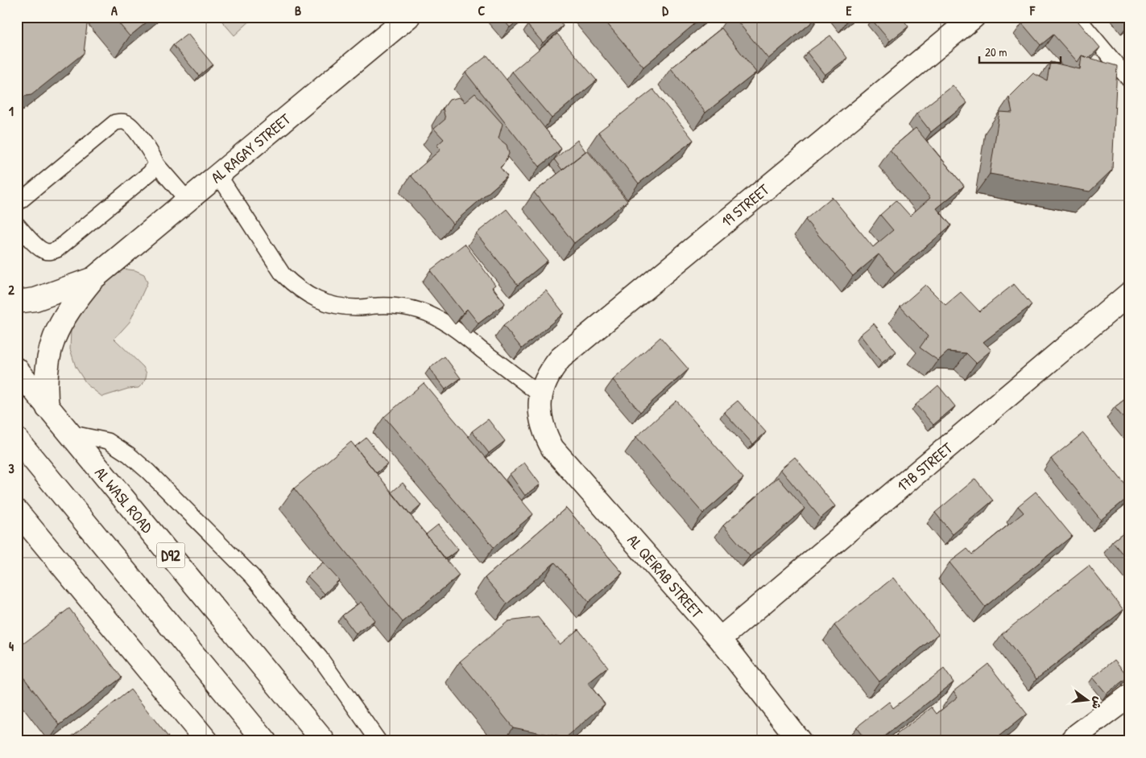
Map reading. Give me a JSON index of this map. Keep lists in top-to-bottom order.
{
  "streets": {
    "street": [
      "AL RAGAY STREET",
      "19 STREET",
      "17B STREET",
      "AL WASL ROAD",
      "D92",
      "AL QEIRAB STREET"
    ]
  },
  "crossings": [
    ["AL RAGAY STREET", "AL WASL ROAD"],
    ["19 STREET", "AL QEIRAB STREET"],
    ["17B STREET", "AL QEIRAB STREET"]
  ],
  "scale_bar": "20 m",
  "north": "right",
  "grid": {
    "columns": [
      "A",
      "B",
      "C",
      "D",
      "E",
      "F"
    ],
    "rows": [
      "1",
      "2",
      "3",
      "4"
    ]
  }
}
